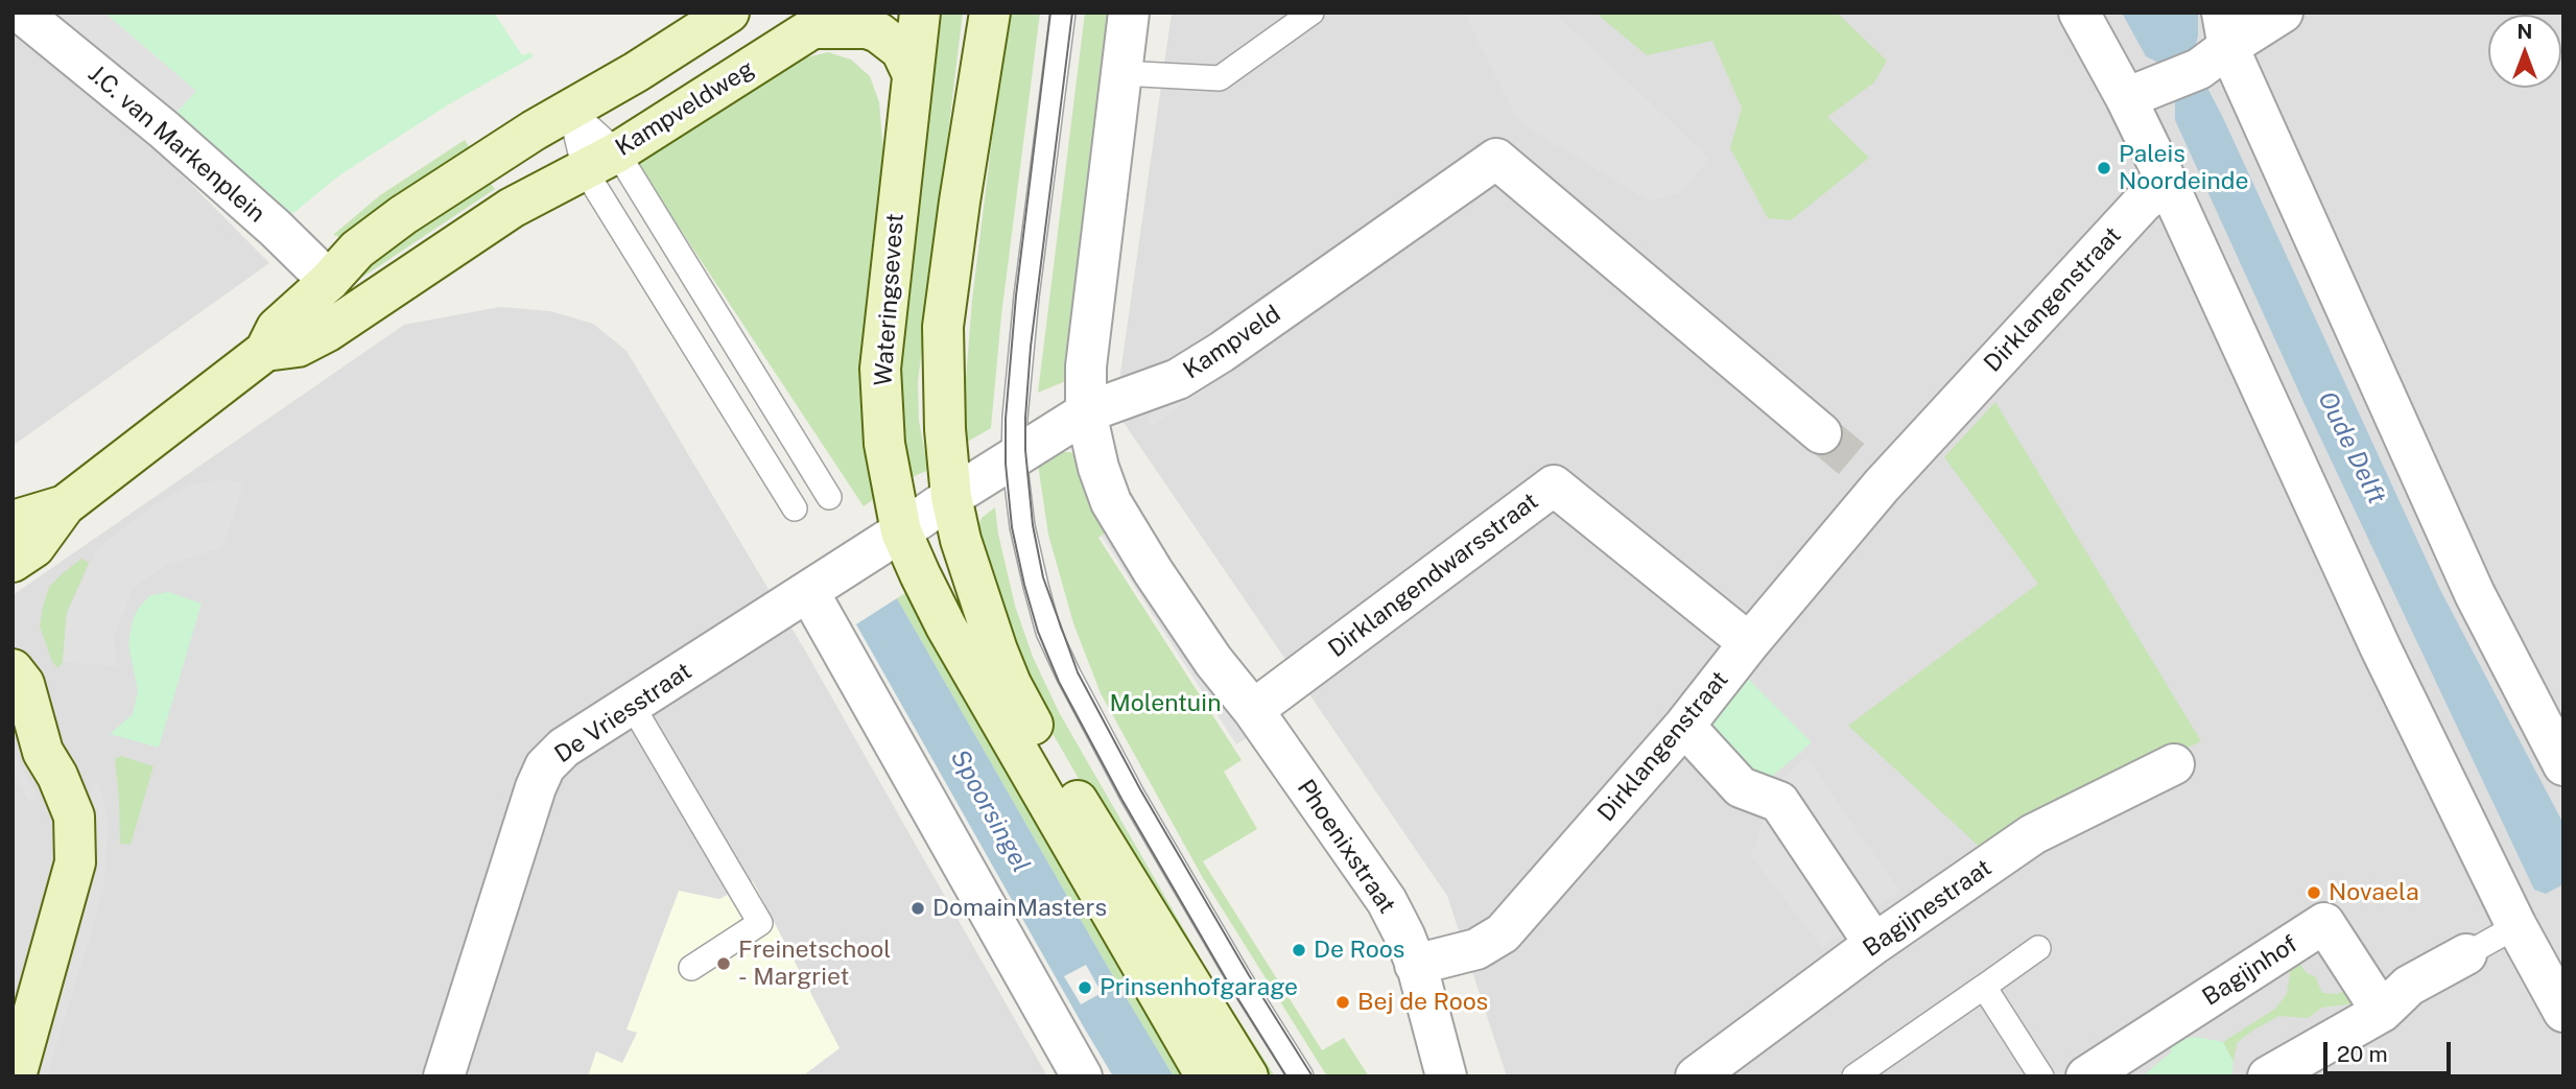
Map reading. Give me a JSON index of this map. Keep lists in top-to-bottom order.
{
  "streets": {
    "street": [
      "Kampveldweg",
      "J.C. van Markenplein",
      "Wateringsevest",
      "Dirklangenstraat",
      "Kampveld",
      "Dirklangendwarsstraat",
      "De Vriesstraat",
      "Phoenixstraat",
      "Bagijnestraat",
      "Bagijnhof"
    ]
  },
  "crossings": [
    ["Wateringsevest", "Kampveld"],
    ["Wateringsevest", "De Vriesstraat"],
    ["Dirklangenstraat", "Dirklangendwarsstraat"],
    ["Dirklangenstraat", "Phoenixstraat"],
    ["Kampveld", "De Vriesstraat"],
    ["Dirklangendwarsstraat", "Phoenixstraat"]
  ],
  "water": ["Oude Delft", "Spoorsingel"],
  "parks": ["Molentuin"],
  "places": [
    "Paleis Noordeinde",
    "Novaela",
    "DomainMasters",
    "De Roos",
    "Freinetschool - Margriet",
    "Prinsenhofgarage",
    "Bej de Roos"
  ],
  "scale_bar": "20 m",
  "north": "top"
}
